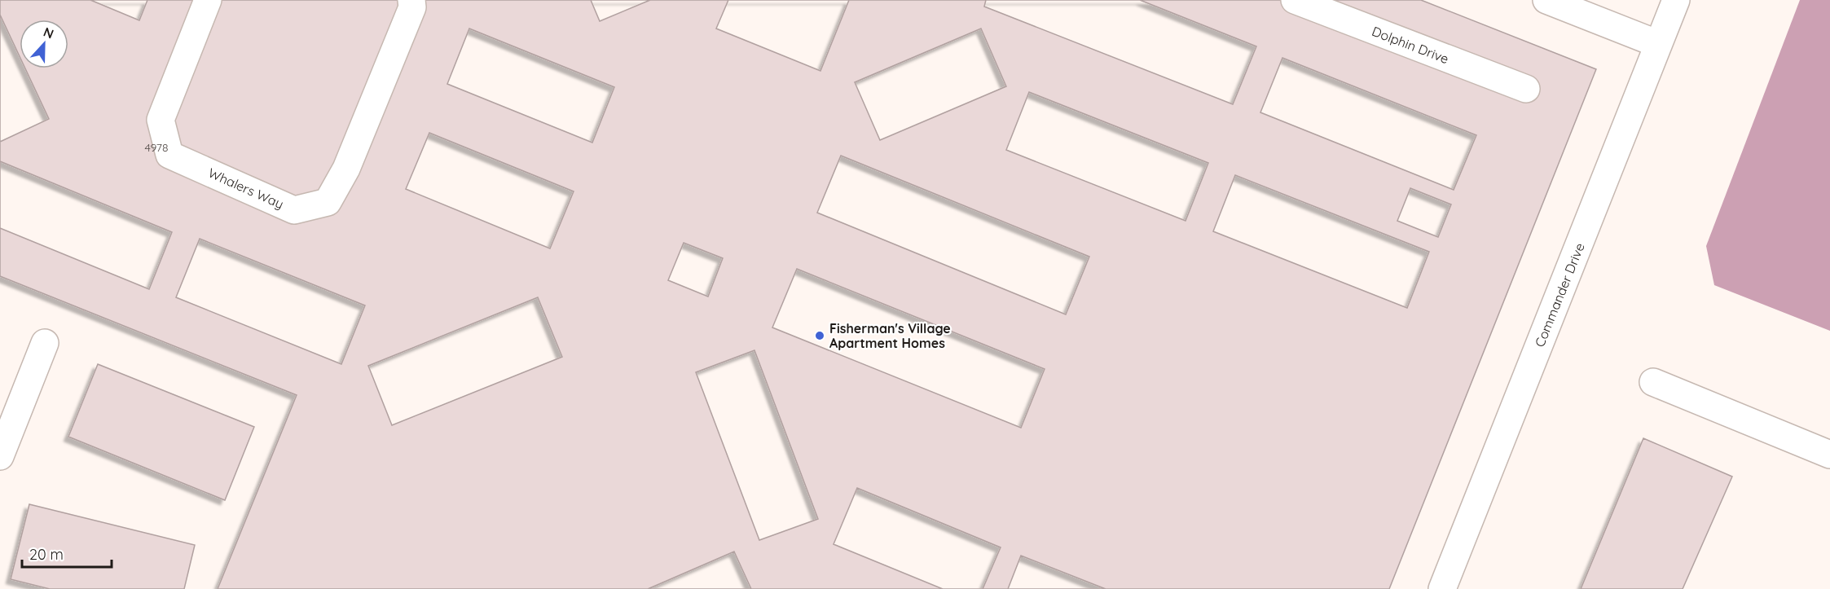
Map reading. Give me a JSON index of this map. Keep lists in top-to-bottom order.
{
  "streets": {
    "street": ["Dolphin Drive", "Whalers Way", "Commander Drive"]
  },
  "places": ["Fisherman's Village Apartment Homes"],
  "house_numbers": ["4978"],
  "scale_bar": "20 m",
  "north": "top"
}
